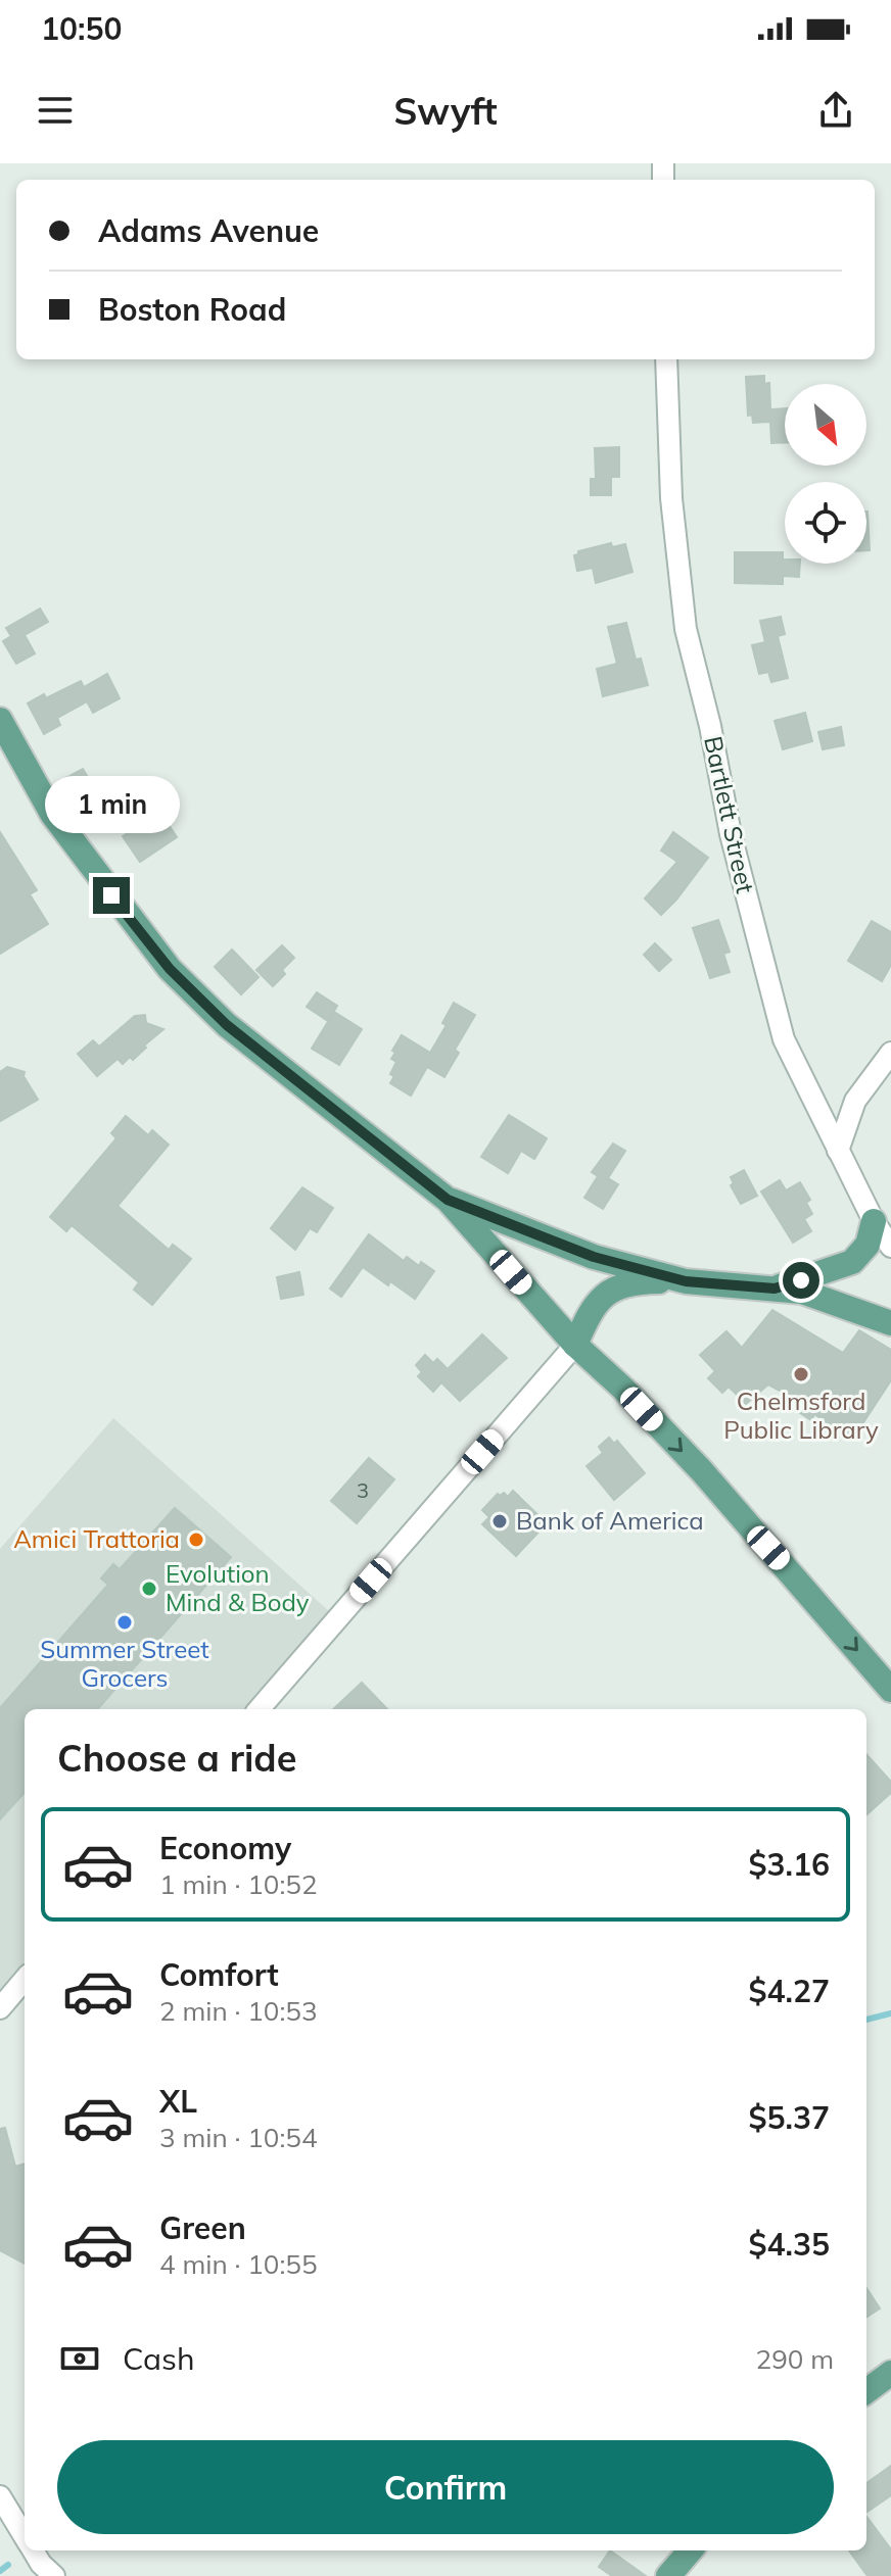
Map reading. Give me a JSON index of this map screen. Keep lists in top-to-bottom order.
{
  "streets": {
    "street": ["Bartlett Street"]
  },
  "places": [
    "Chelmsford Public Library",
    "Bank of America",
    "Amici Trattoria",
    "Evolution Mind & Body",
    "Summer Street Grocers"
  ],
  "house_numbers": ["3"],
  "north": "bottom right",
  "page": {
    "status": "10:50",
    "header": "Swyft",
    "banner": ["Adams Avenue", "Boston Road"],
    "bubble": "1 min",
    "heading": "Choose a ride",
    "list": [
      {
        "name": "Economy",
        "note": "1 min · 10:52",
        "value": "$3.16"
      },
      {
        "name": "Comfort",
        "note": "2 min · 10:53",
        "value": "$4.27"
      },
      {
        "name": "XL",
        "note": "3 min · 10:54",
        "value": "$5.37"
      },
      {
        "name": "Green",
        "note": "4 min · 10:55",
        "value": "$4.35"
      }
    ],
    "pay": ["Cash", "290 m"],
    "buttons": "Confirm"
  }
}
